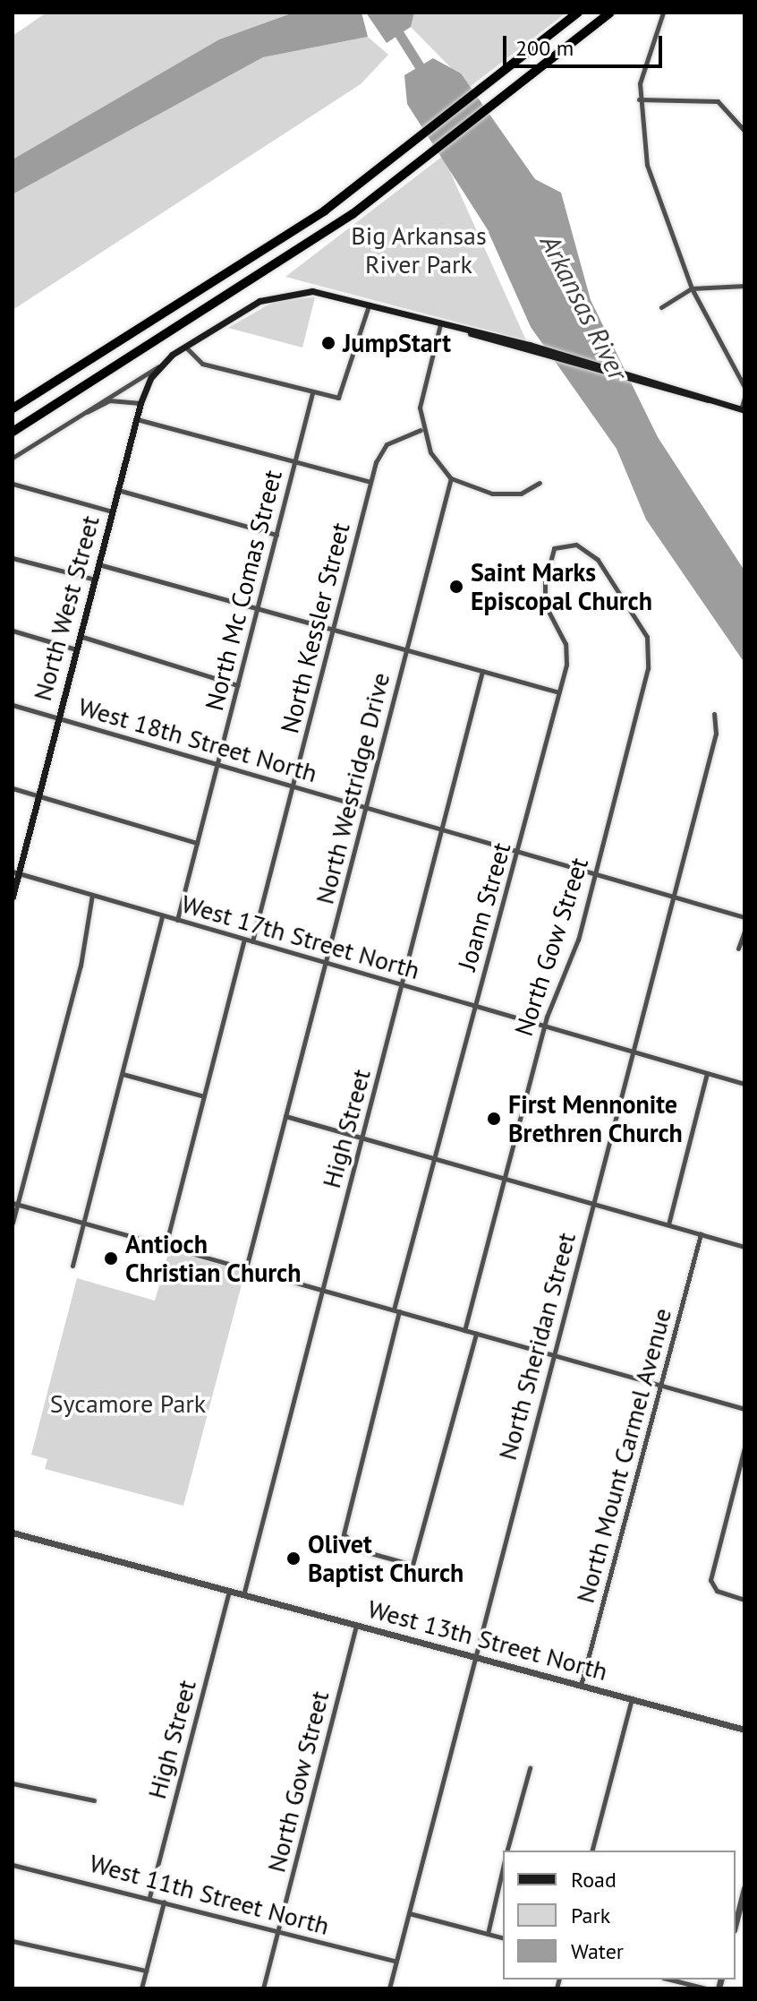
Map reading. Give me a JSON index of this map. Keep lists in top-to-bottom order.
{
  "streets": {
    "main road": ["North West Street"],
    "street": [
      "North Mc Comas Street",
      "North Kessler Street",
      "West 18th Street North",
      "North Westridge Drive",
      "Joann Street",
      "West 17th Street North",
      "North Gow Street",
      "High Street",
      "North Sheridan Street",
      "North Mount Carmel Avenue",
      "West 13th Street North",
      "West 11th Street North"
    ]
  },
  "crossings": [
    ["North Mc Comas Street", "West 18th Street North"],
    ["North Mc Comas Street", "West 17th Street North"],
    ["North West Street", "West 18th Street North"],
    ["North West Street", "West 17th Street North"],
    ["North Kessler Street", "West 18th Street North"],
    ["North Kessler Street", "West 17th Street North"],
    ["West 18th Street North", "North Westridge Drive"],
    ["West 18th Street North", "Joann Street"],
    ["West 18th Street North", "North Gow Street"],
    ["West 18th Street North", "High Street"],
    ["West 18th Street North", "North Sheridan Street"],
    ["North Westridge Drive", "West 17th Street North"],
    ["Joann Street", "West 17th Street North"],
    ["Joann Street", "North Gow Street"],
    ["West 17th Street North", "North Gow Street"],
    ["West 17th Street North", "High Street"],
    ["West 17th Street North", "North Sheridan Street"],
    ["North Gow Street", "West 13th Street North"],
    ["North Gow Street", "West 11th Street North"],
    ["High Street", "West 13th Street North"],
    ["High Street", "West 11th Street North"],
    ["North Sheridan Street", "West 13th Street North"],
    ["North Sheridan Street", "West 11th Street North"],
    ["North Mount Carmel Avenue", "West 13th Street North"]
  ],
  "water": ["Arkansas River"],
  "parks": ["Big Arkansas River Park", "Sycamore Park"],
  "places": [
    "JumpStart",
    "Saint Marks Episcopal Church",
    "First Mennonite Brethren Church",
    "Antioch Christian Church",
    "Olivet Baptist Church"
  ],
  "legend": ["Road", "Park", "Water"],
  "scale_bar": "200 m"
}
